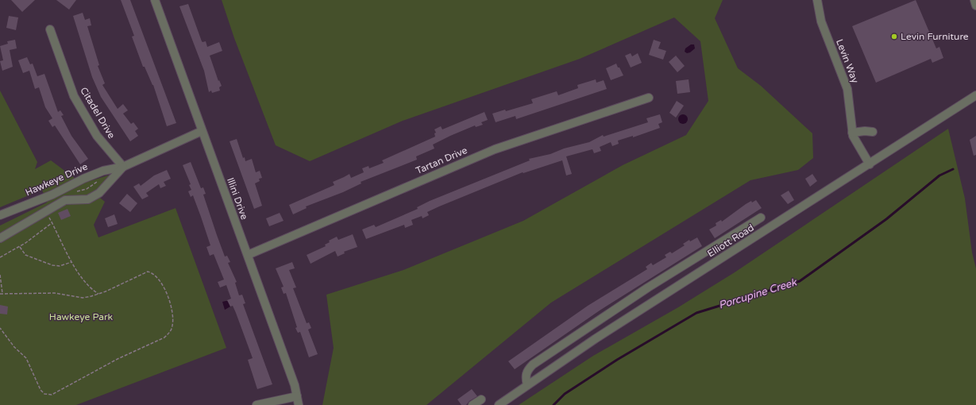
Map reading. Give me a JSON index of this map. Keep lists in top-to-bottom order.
{
  "streets": {
    "street": [
      "Levin Way",
      "Citadel Drive",
      "Tartan Drive",
      "Hawkeye Drive",
      "Illini Drive",
      "Elliott Road"
    ]
  },
  "crossings": [
    ["Levin Way", "Elliott Road"],
    ["Citadel Drive", "Hawkeye Drive"],
    ["Tartan Drive", "Illini Drive"],
    ["Hawkeye Drive", "Illini Drive"]
  ],
  "water": ["Porcupine Creek"],
  "parks": ["Hawkeye Park"],
  "places": ["Levin Furniture"]
}
